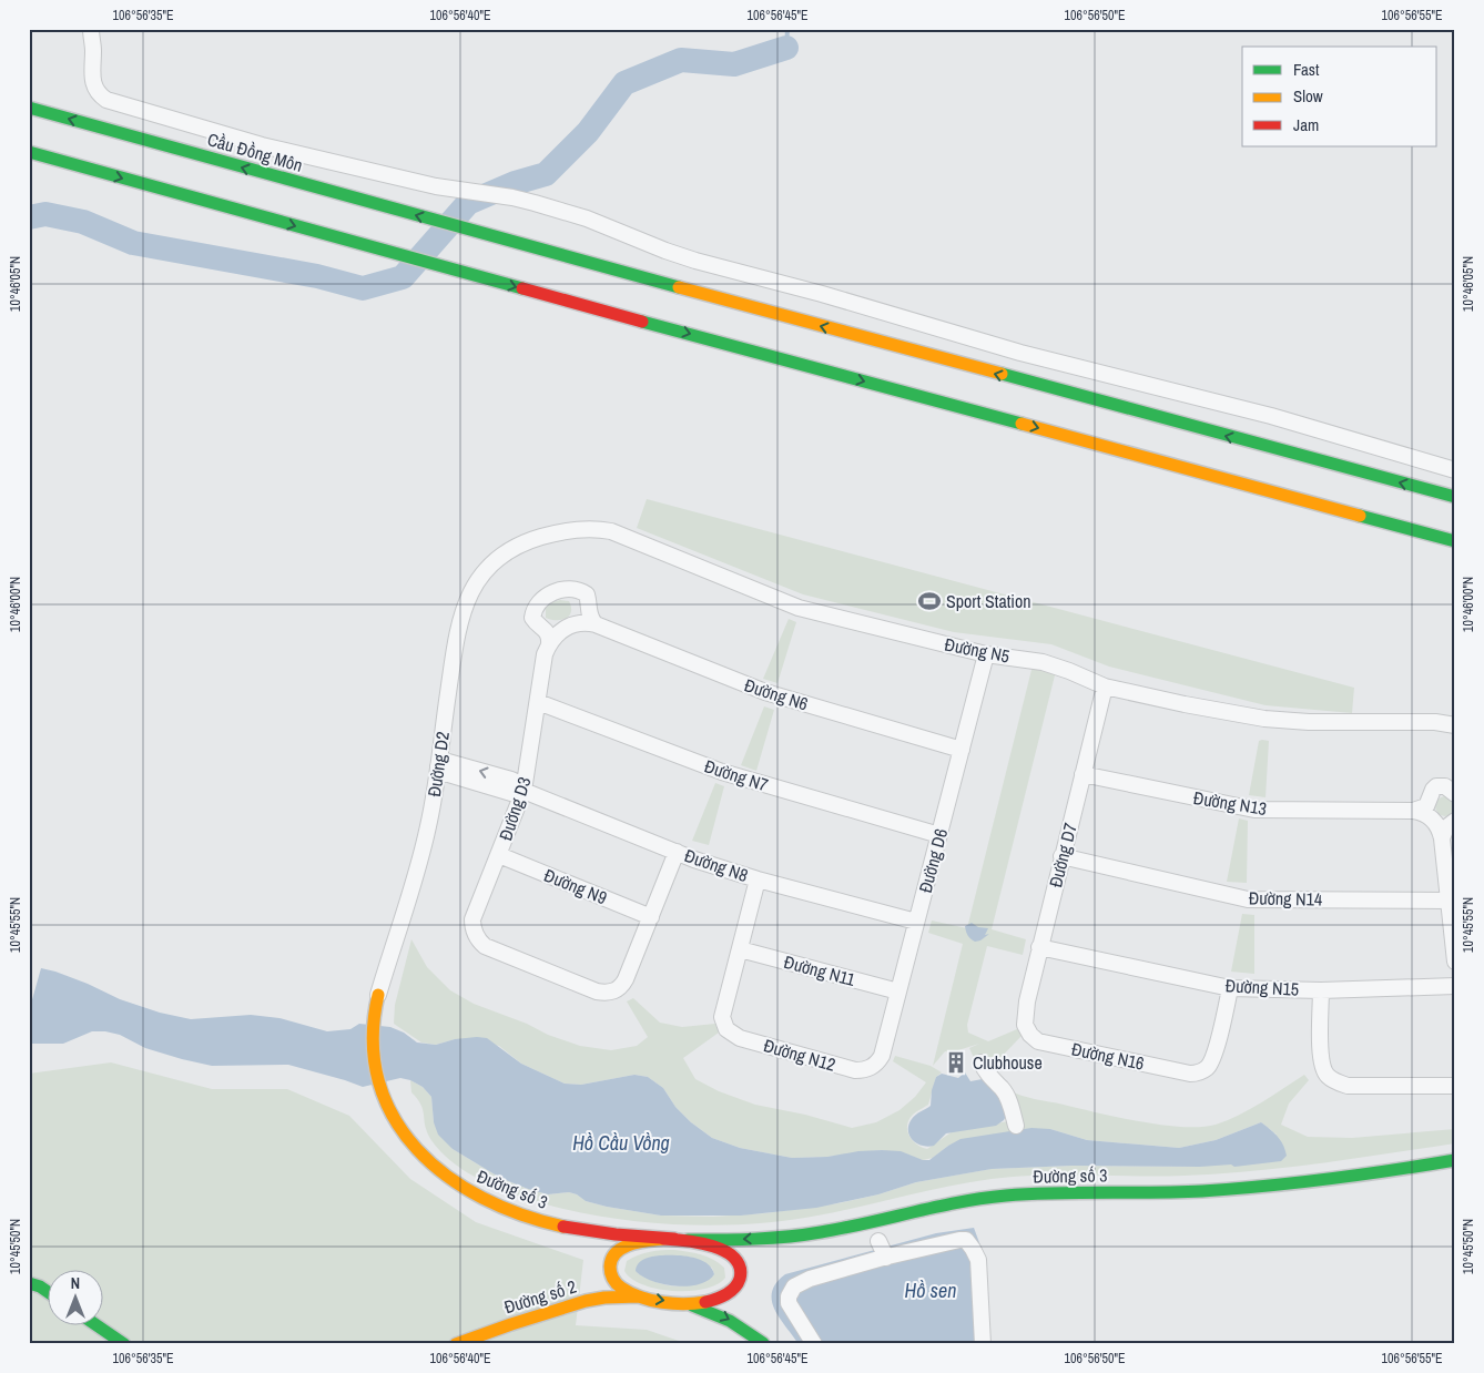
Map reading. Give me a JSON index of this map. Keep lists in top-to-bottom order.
{
  "streets": {
    "main road": ["Cầu Đồng Môn", "Đường số 3", "Đường số 2"],
    "street": [
      "Đường N5",
      "Đường N6",
      "Đường D2",
      "Đường N7",
      "Đường N13",
      "Đường D3",
      "Đường D7",
      "Đường D6",
      "Đường N8",
      "Đường N9",
      "Đường N14",
      "Đường N11",
      "Đường N15",
      "Đường N12",
      "Đường N16"
    ]
  },
  "crossings": [
    ["Đường N5", "Đường D2"],
    ["Đường N5", "Đường D7"],
    ["Đường N5", "Đường D6"],
    ["Đường N6", "Đường D3"],
    ["Đường N6", "Đường D6"],
    ["Đường D2", "Đường N8"],
    ["Đường D2", "Đường số 3"],
    ["Đường N7", "Đường D3"],
    ["Đường N7", "Đường D6"],
    ["Đường N13", "Đường D7"],
    ["Đường D3", "Đường N8"],
    ["Đường D3", "Đường N9"],
    ["Đường D7", "Đường N14"],
    ["Đường D7", "Đường N15"],
    ["Đường D7", "Đường N16"],
    ["Đường D6", "Đường N8"],
    ["Đường D6", "Đường N11"],
    ["Đường D6", "Đường N12"],
    ["Đường N11", "Đường N12"],
    ["Đường N15", "Đường N16"]
  ],
  "water": ["Hồ Cầu Vồng", "Hồ sen"],
  "places": {
    "sports": ["Sport Station"],
    "building": ["Clubhouse"]
  },
  "legend": ["Fast", "Slow", "Jam"],
  "north": "top",
  "coordinates": [
    "106°56'35\"E",
    "106°56'40\"E",
    "106°56'45\"E",
    "106°56'50\"E",
    "106°56'55\"E",
    "10°46'05\"N",
    "10°46'00\"N",
    "10°45'55\"N",
    "10°45'50\"N"
  ]
}
